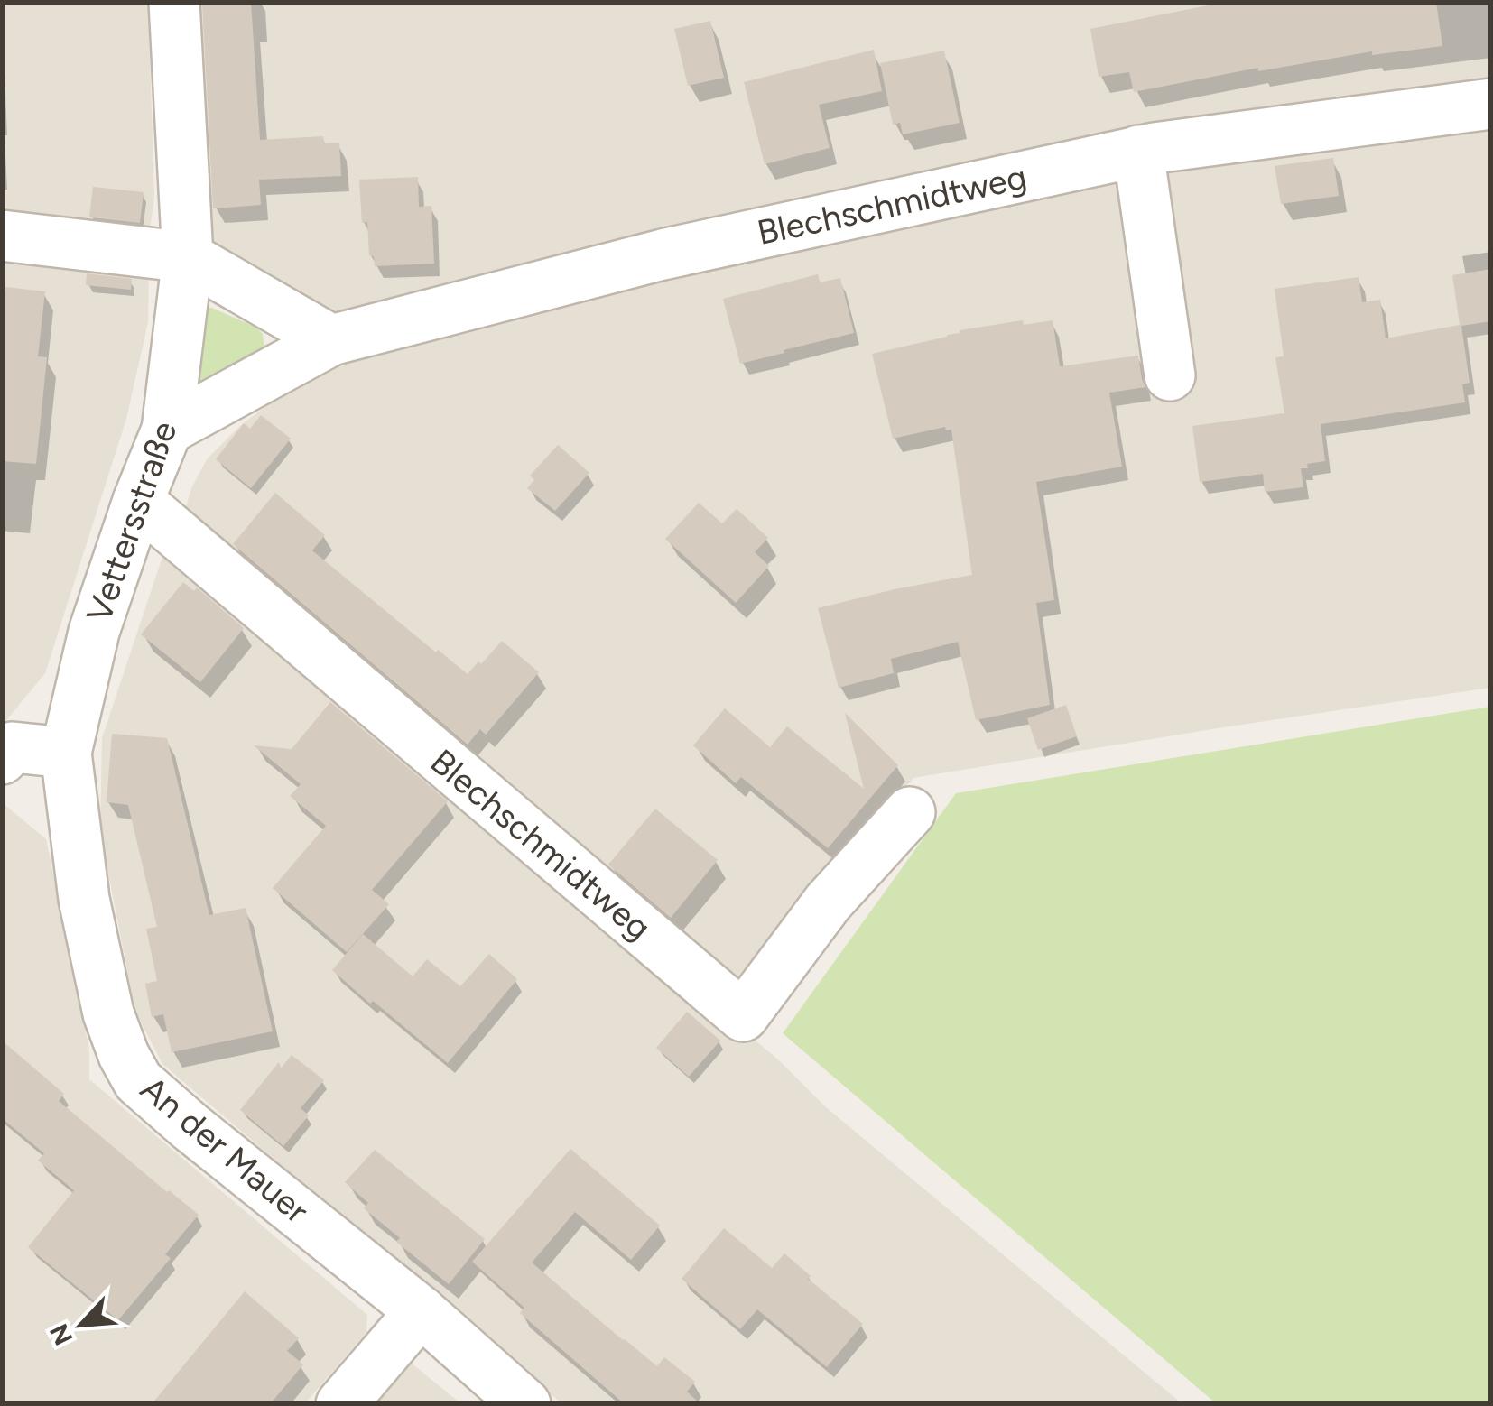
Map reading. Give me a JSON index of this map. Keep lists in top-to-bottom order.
{
  "streets": {
    "street": ["Blechschmidtweg", "Vettersstraße", "An der Mauer"]
  },
  "crossings": [
    ["Blechschmidtweg", "Vettersstraße"],
    ["Vettersstraße", "An der Mauer"]
  ],
  "north": "bottom left"
}
